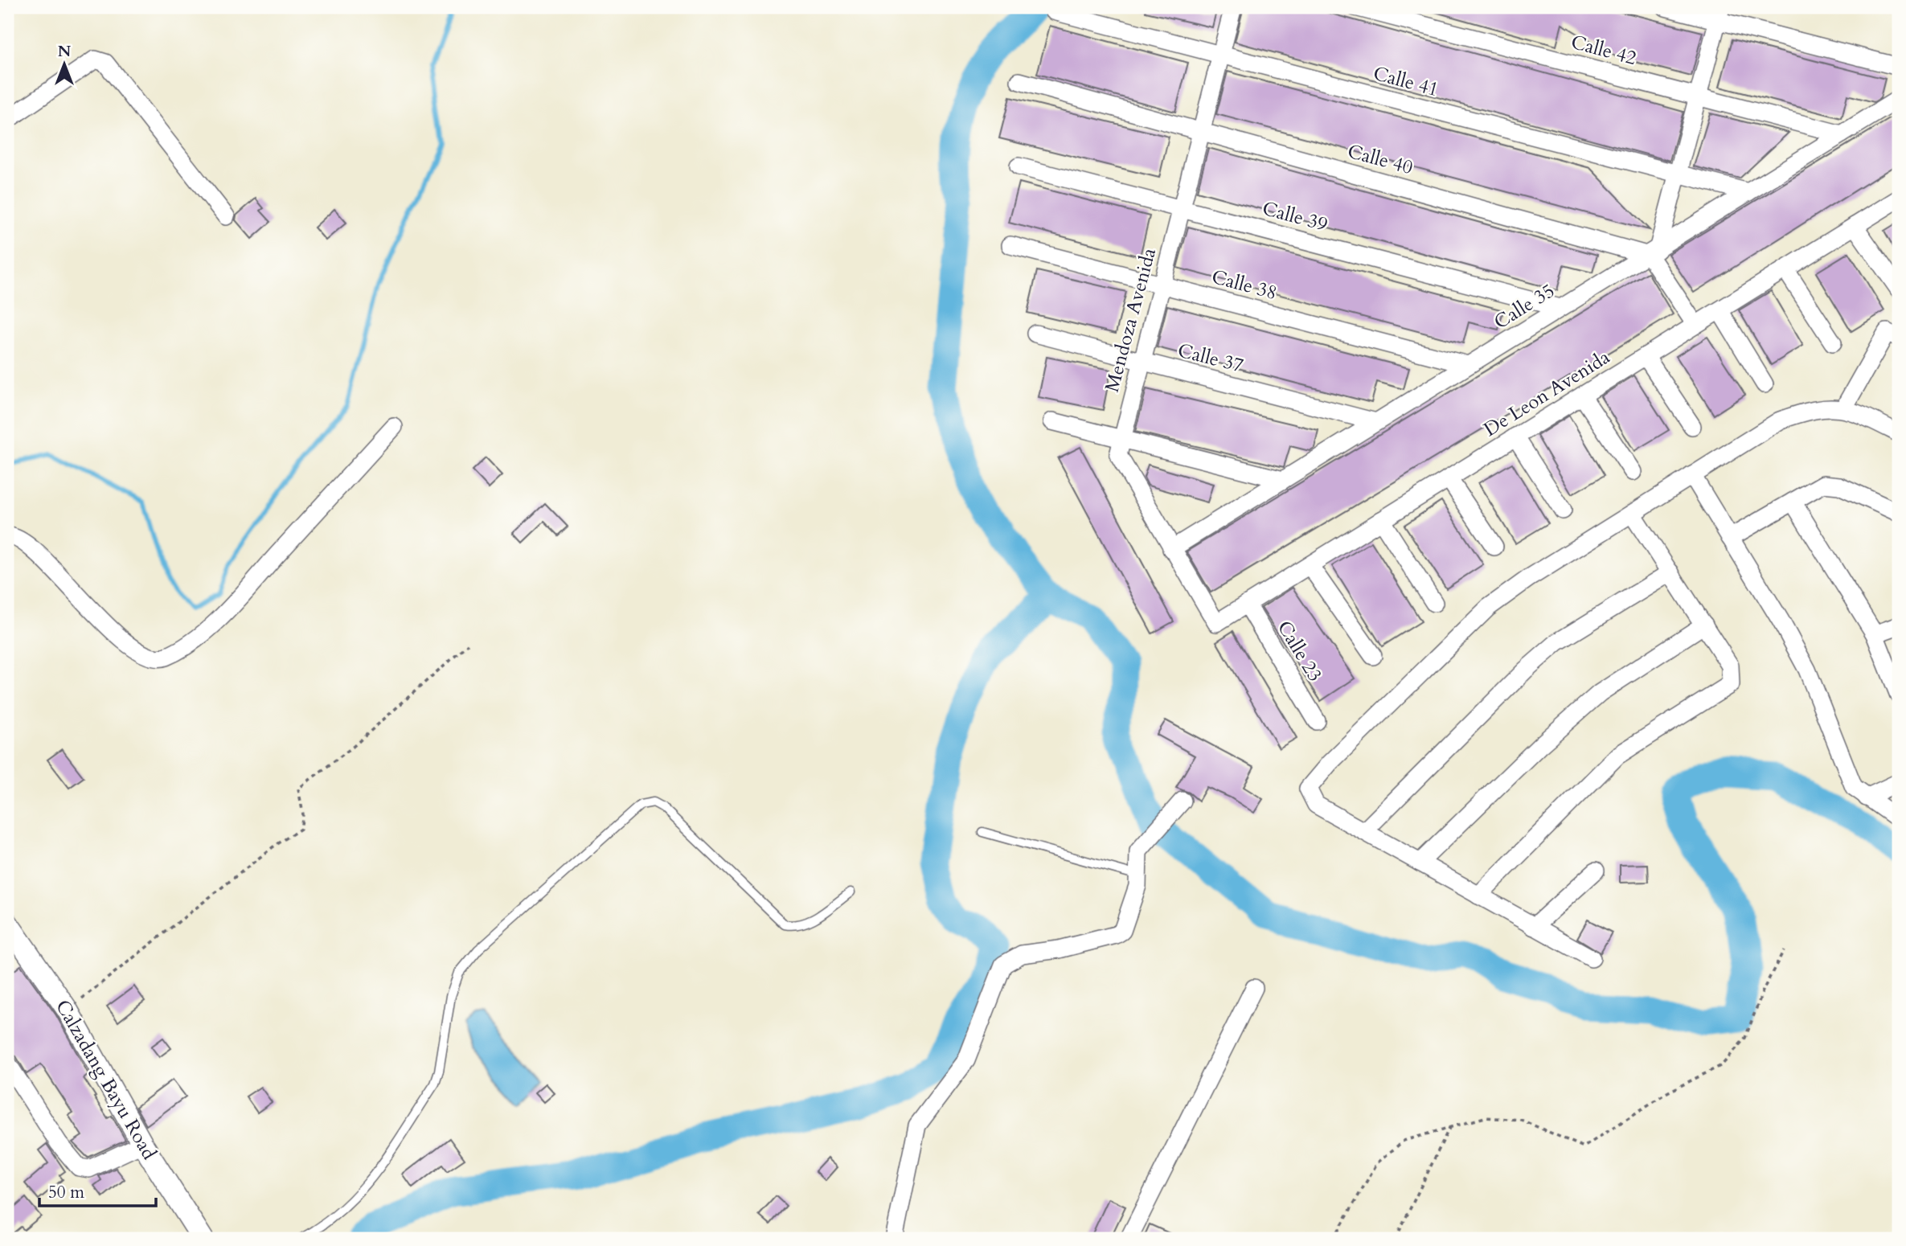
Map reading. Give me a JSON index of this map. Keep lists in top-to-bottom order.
{
  "streets": {
    "street": [
      "Calle 42",
      "Calle 41",
      "Calle 40",
      "Calle 39",
      "Calle 38",
      "Calle 35",
      "Mendoza Avenida",
      "Calle 37",
      "De Leon Avenida",
      "Calle 23",
      "Calzadang Bayu Road"
    ]
  },
  "crossings": [
    ["Calle 42", "Calle 35"],
    ["Calle 41", "Calle 35"],
    ["Calle 41", "Mendoza Avenida"],
    ["Calle 40", "Calle 35"],
    ["Calle 40", "Mendoza Avenida"],
    ["Calle 39", "Calle 35"],
    ["Calle 39", "Mendoza Avenida"],
    ["Calle 38", "Calle 35"],
    ["Calle 38", "Mendoza Avenida"],
    ["Calle 35", "Mendoza Avenida"],
    ["Calle 35", "Calle 37"],
    ["Mendoza Avenida", "Calle 37"],
    ["Mendoza Avenida", "De Leon Avenida"],
    ["De Leon Avenida", "Calle 23"]
  ],
  "scale_bar": "50 m",
  "north": "top"
}
